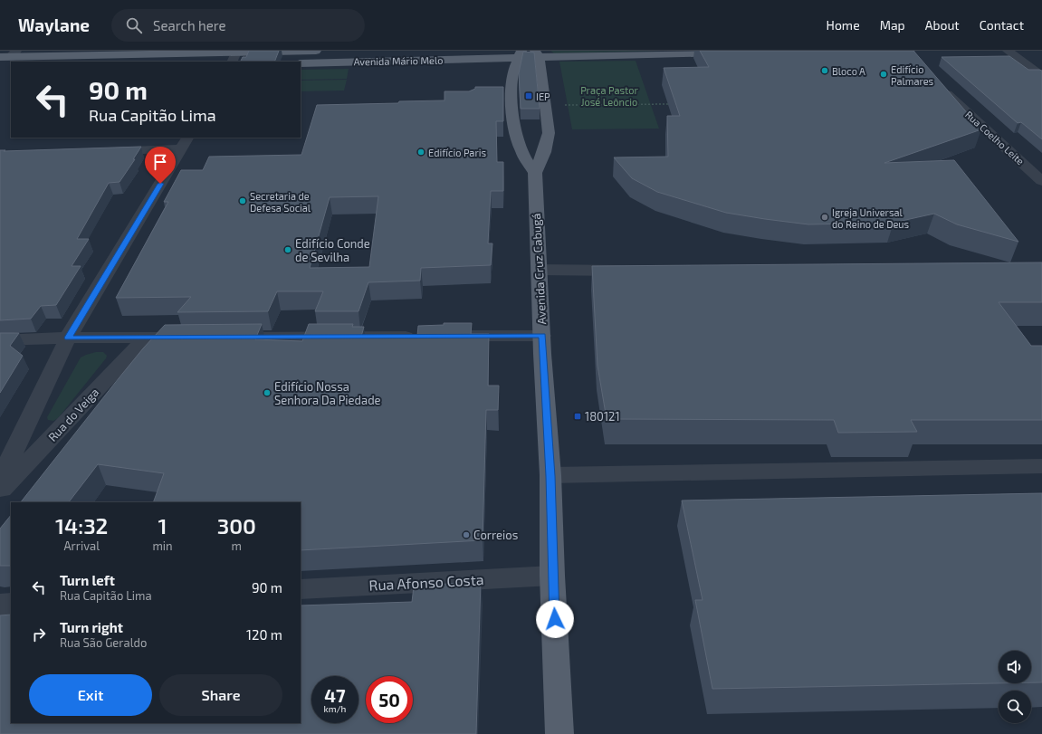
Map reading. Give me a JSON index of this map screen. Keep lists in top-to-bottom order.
{
  "streets": {
    "main road": ["Avenida Mário Melo", "Avenida Cruz Cabugá"],
    "street": ["Rua Coelho Leite", "Rua do Veiga", "Rua Afonso Costa"]
  },
  "crossings": [
    ["Avenida Mário Melo", "Avenida Cruz Cabugá"],
    ["Avenida Cruz Cabugá", "Rua Afonso Costa"]
  ],
  "parks": ["Praça Pastor José Leôncio"],
  "places": {
    "other": [
      "Bloco A",
      "Edifício Palmares",
      "Edifício Paris",
      "Secretaria de Defesa Social",
      "Igreja Universal do Reino de Deus",
      "Edifício Conde de Sevilha",
      "Edifício Nossa Senhora Da Piedade",
      "Correios"
    ],
    "transit": ["IEP", "180121"]
  },
  "page": {
    "header": "Waylane",
    "search": "Search here",
    "nav": [
      "Home",
      "Map",
      "About",
      "Contact"
    ],
    "turn": ["90 m", "Rua Capitão Lima"],
    "eta": [
      "14:32",
      "Arrival",
      "1",
      "min",
      "300",
      "m"
    ],
    "list": [
      {
        "name": "Turn left",
        "note": "Rua Capitão Lima",
        "value": "90 m"
      },
      {
        "name": "Turn right",
        "note": "Rua São Geraldo",
        "value": "120 m"
      }
    ],
    "buttons": ["Exit", "Share"],
    "speed": "47 km/h",
    "limit": "50"
  }
}
